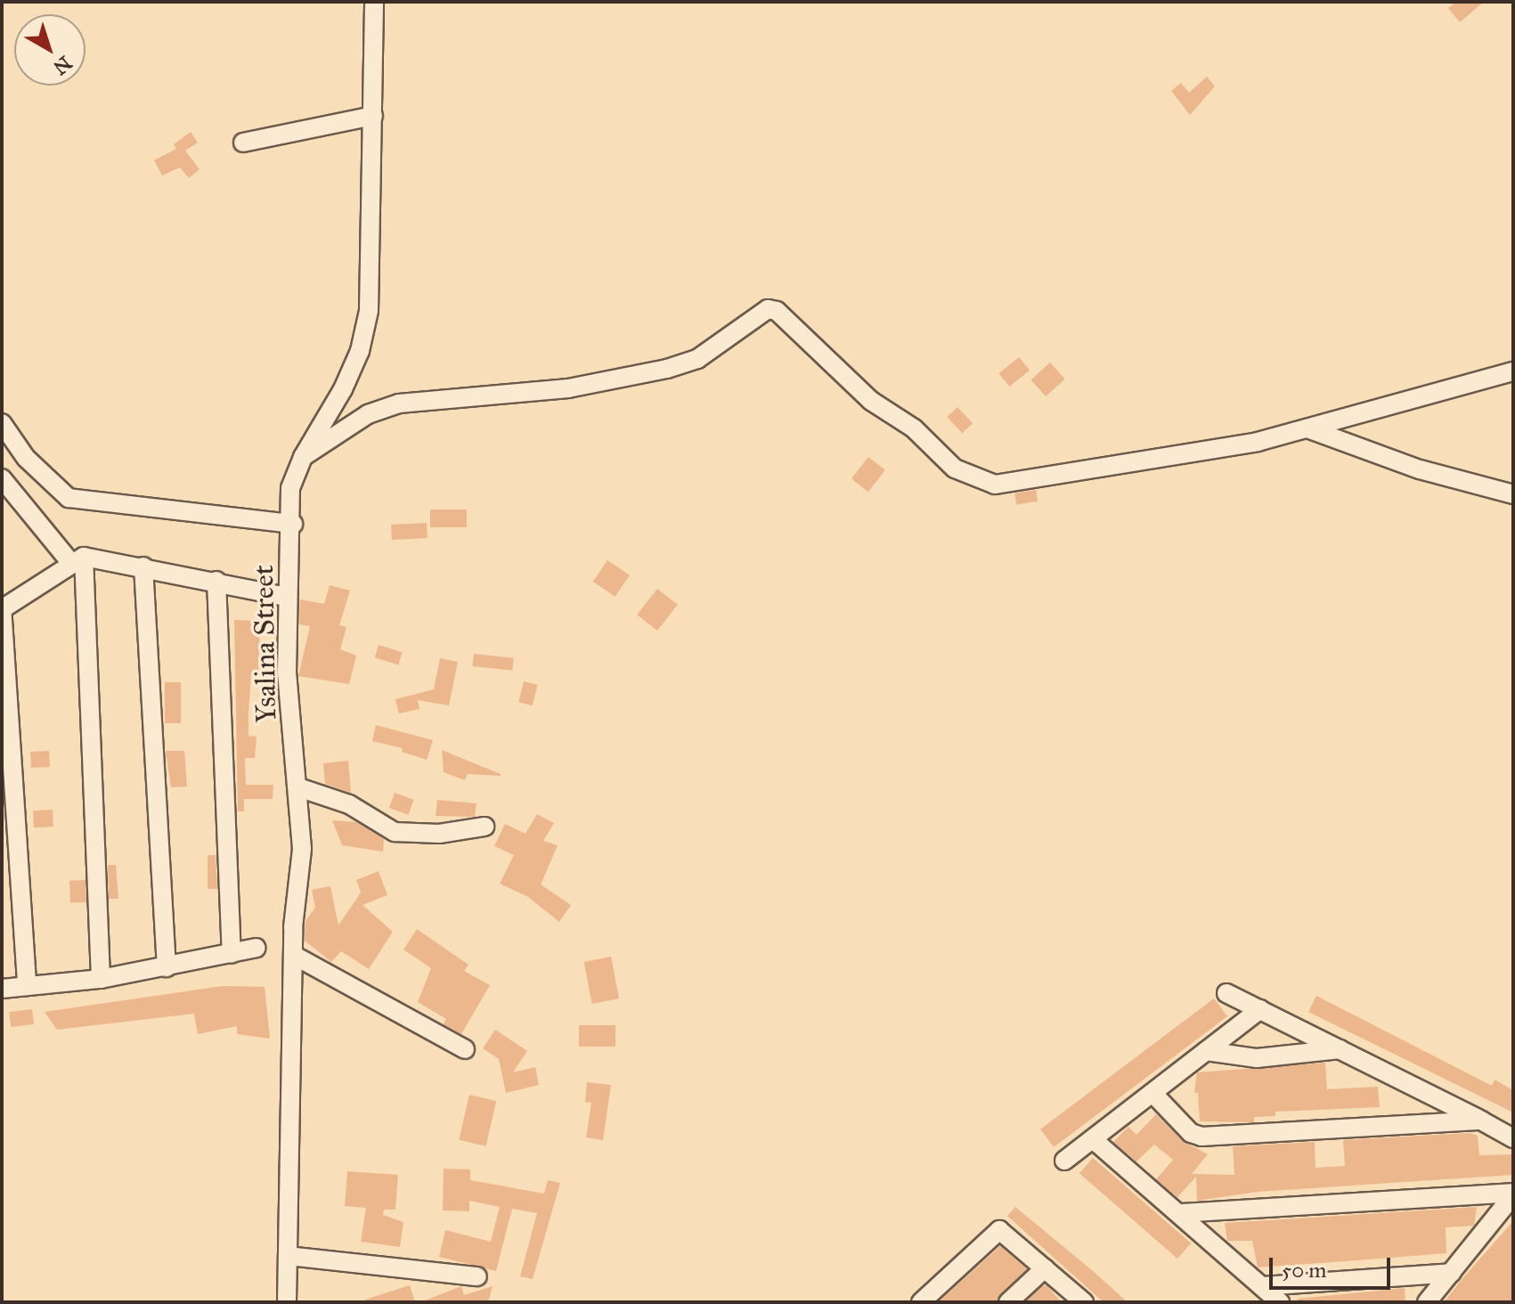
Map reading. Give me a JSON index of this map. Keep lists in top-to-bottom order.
{
  "streets": {
    "street": ["Ysalina Street"]
  },
  "scale_bar": "50 m",
  "north": "bottom right"
}
